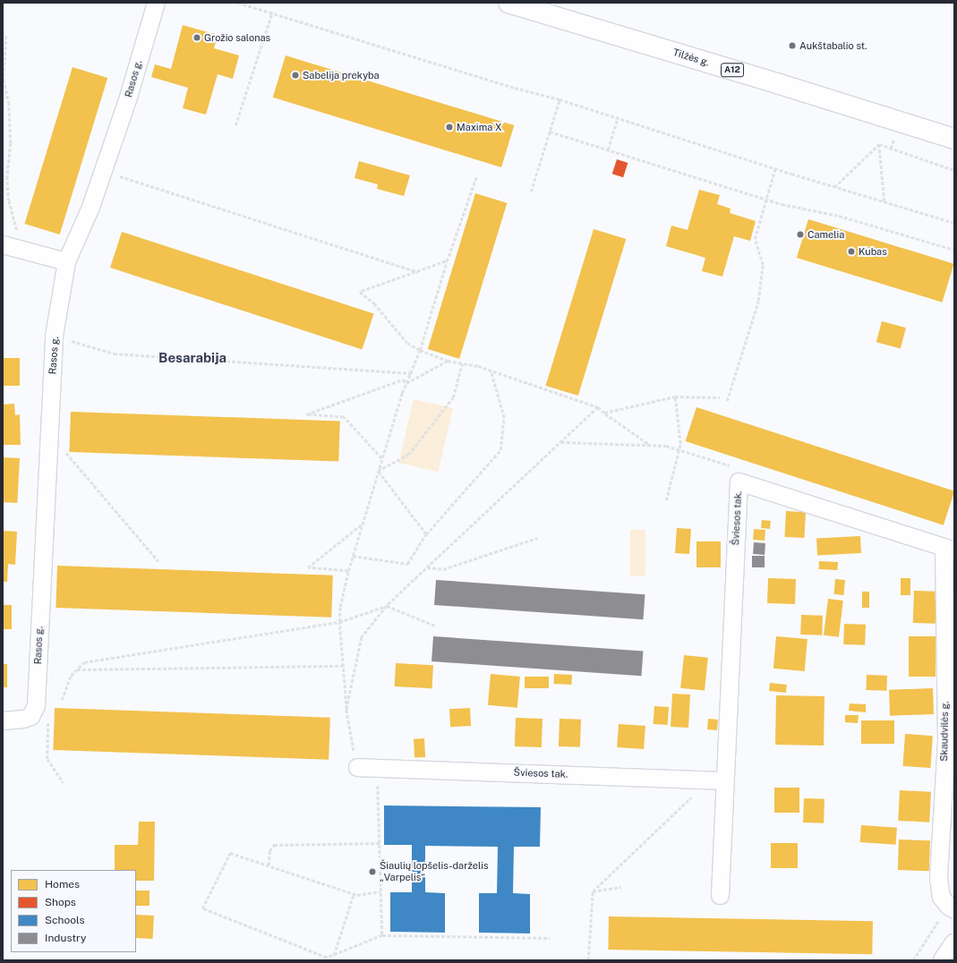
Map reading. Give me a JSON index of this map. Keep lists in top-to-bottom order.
{
  "streets": {
    "main road": ["Tilžės g.", "A12"],
    "street": ["Rasos g.", "Šviesos tak.", "Skaudvilės g."]
  },
  "crossings": [
    ["Šviesos tak.", "Skaudvilės g."]
  ],
  "districts": ["Besarabija"],
  "places": [
    "Grožio salonas",
    "Aukštabalio st.",
    "Sabelija prekyba",
    "Maxima X",
    "Camelia",
    "Kubas",
    "Šiaulių lopšelis-darželis „Varpelis“"
  ],
  "legend": [
    "Homes",
    "Shops",
    "Schools",
    "Industry"
  ]
}
